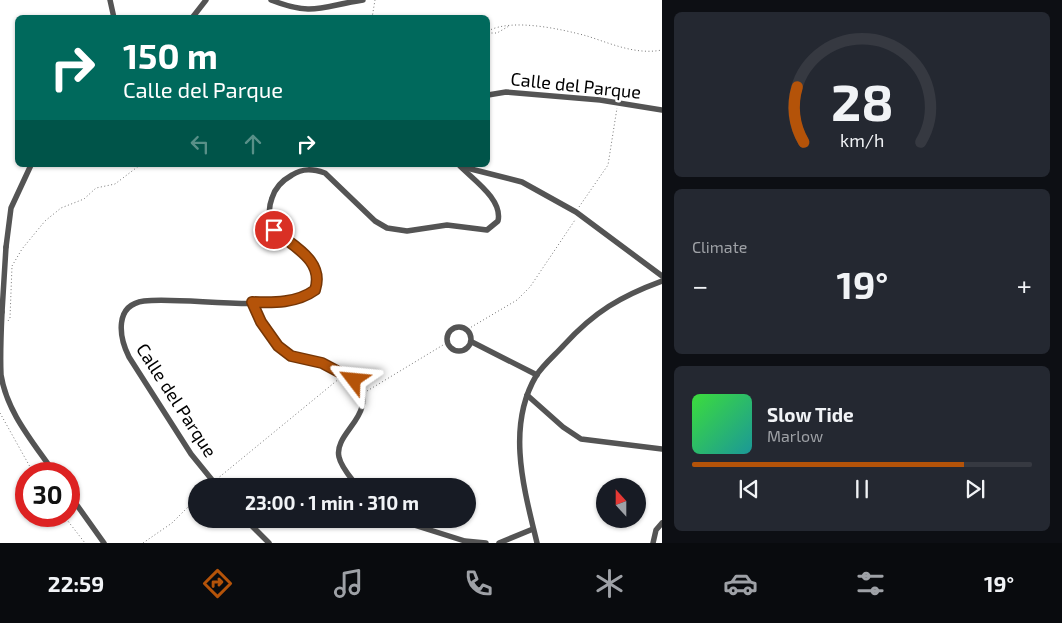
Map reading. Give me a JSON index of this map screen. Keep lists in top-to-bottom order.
{
  "streets": {
    "street": ["Calle del Parque"]
  },
  "north": "top",
  "page": {
    "turn": ["150 m", "Calle del Parque"],
    "tile": "Climate",
    "heat": ["−", "19°", "+"],
    "song": ["Slow Tide", "Marlow"],
    "limit": "30",
    "trip": "23:00 · 1 min · 310 m",
    "tabs": ["22:59", "19°"],
    "gauge": ["28", "km/h"]
  }
}
